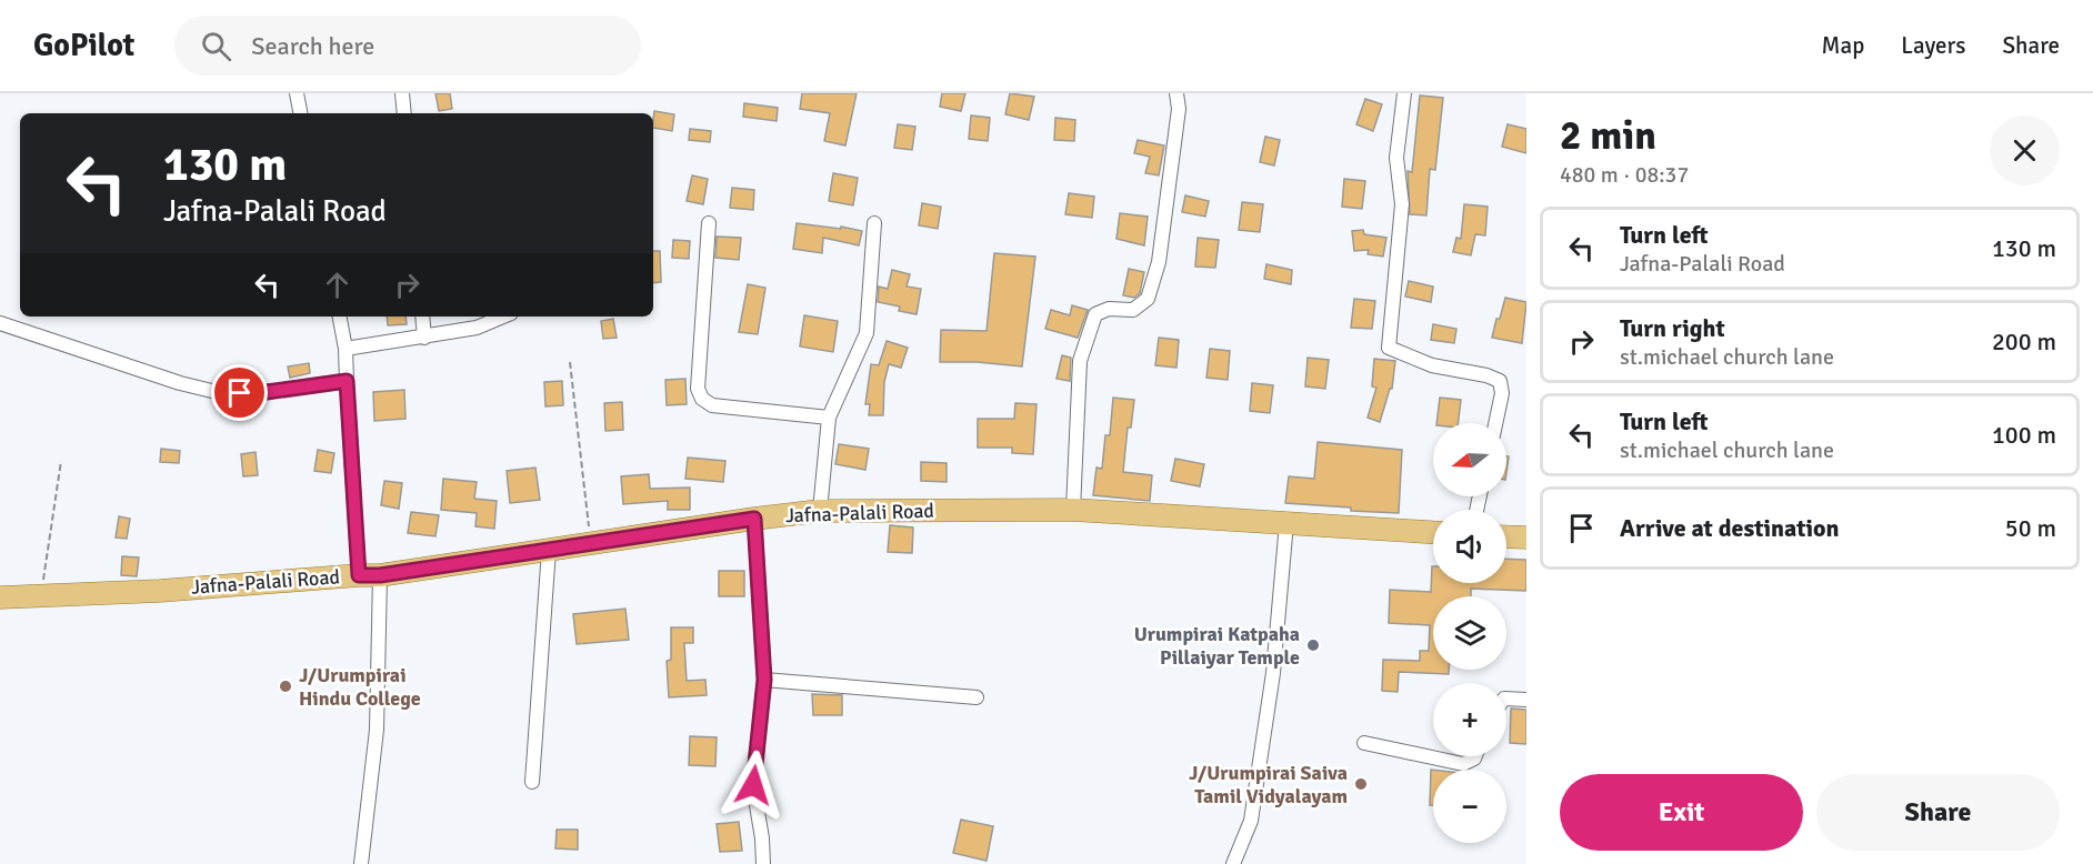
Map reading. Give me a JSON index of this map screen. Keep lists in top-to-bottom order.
{
  "streets": {
    "main road": ["Jafna-Palali Road"]
  },
  "places": ["Urumpirai Katpaha Pillaiyar Temple", "J/Urumpirai Hindu College", "J/Urumpirai Saiva Tamil Vidyalayam"],
  "north": "left",
  "page": {
    "header": "GoPilot",
    "search": "Search here",
    "nav": ["Map", "Layers", "Share"],
    "heading": ["2 min", "480 m · 08:37"],
    "turn": ["130 m", "Jafna-Palali Road"],
    "list": [
      {
        "name": "Turn left",
        "note": "Jafna-Palali Road",
        "value": "130 m"
      },
      {
        "name": "Turn right",
        "note": "st.michael church lane",
        "value": "200 m"
      },
      {
        "name": "Turn left",
        "note": "st.michael church lane",
        "value": "100 m"
      },
      {
        "name": "Arrive at destination",
        "value": "50 m"
      }
    ],
    "map_buttons": ["+", "−"],
    "buttons": ["Exit", "Share"]
  }
}
